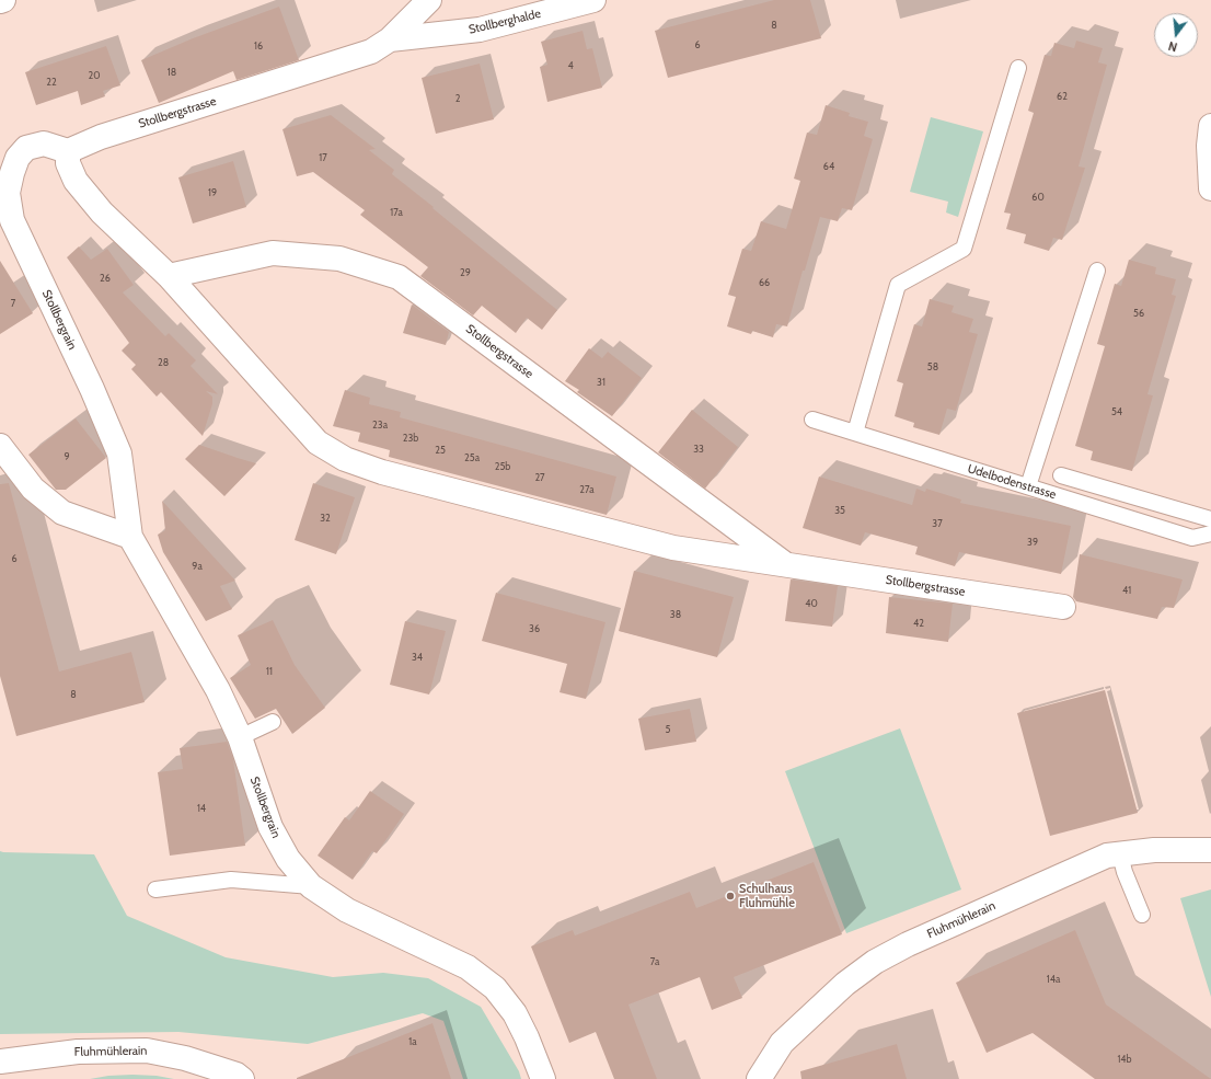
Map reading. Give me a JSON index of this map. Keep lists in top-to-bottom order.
{
  "streets": {
    "street": [
      "Stollberghalde",
      "Stollbergstrasse",
      "Stollbergrain",
      "Fluhmühlerain"
    ],
    "lane": ["Udelbodenstrasse"]
  },
  "crossings": [
    ["Stollberghalde", "Stollbergstrasse"],
    ["Stollbergstrasse", "Stollbergrain"]
  ],
  "places": ["Schulhaus Fluhmühle"],
  "house_numbers": [
    "8",
    "6",
    "16",
    "4",
    "18",
    "20",
    "22",
    "62",
    "2",
    "17",
    "64",
    "19",
    "60",
    "17a",
    "29",
    "26",
    "66",
    "7",
    "56",
    "28",
    "58",
    "31",
    "54",
    "23a",
    "23b",
    "33",
    "25",
    "9",
    "25a",
    "25b",
    "27",
    "27a",
    "35",
    "32",
    "37",
    "39",
    "6",
    "9a",
    "41",
    "40",
    "38",
    "42",
    "36",
    "34",
    "11",
    "8",
    "5",
    "14",
    "7a",
    "14a",
    "1a",
    "14b"
  ],
  "north": "bottom"
}
